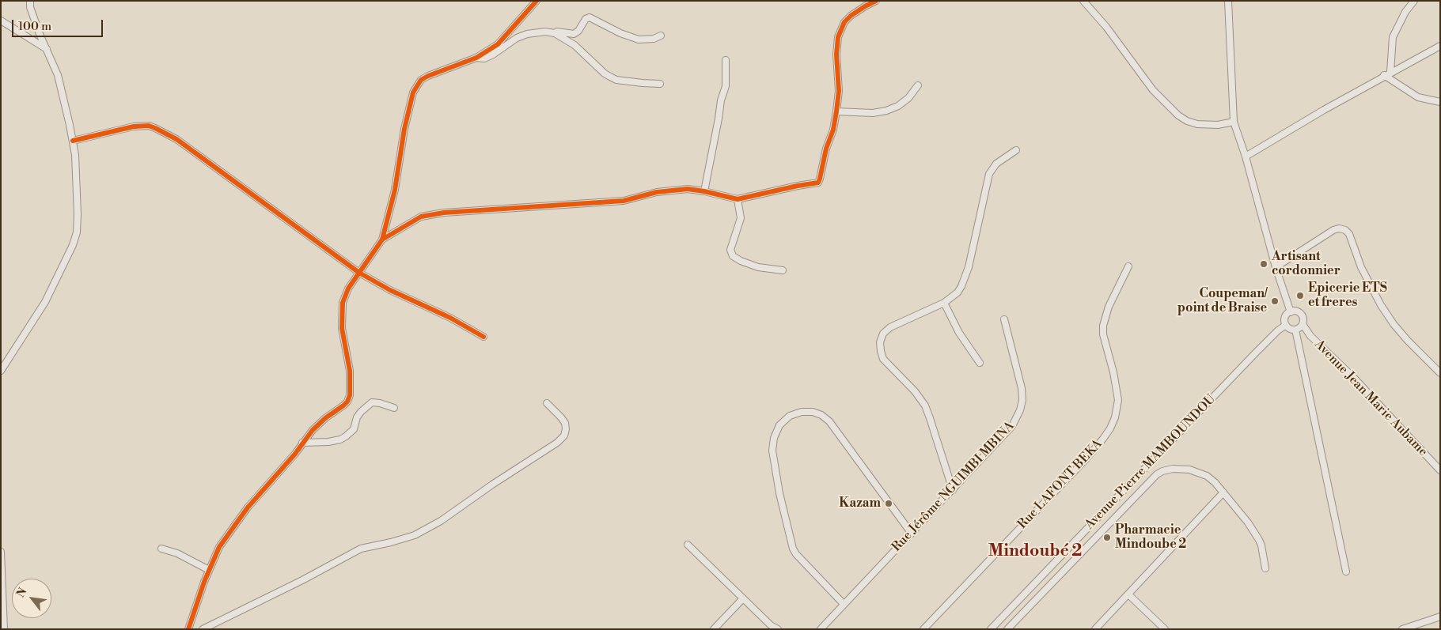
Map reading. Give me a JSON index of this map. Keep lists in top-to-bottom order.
{
  "streets": {
    "street": [
      "Avenue Jean Marie Aubame",
      "Avenue Pierre MAMBOUNDOU",
      "Rue LAFONT BEKA",
      "Rue Jérôme NGUIMBI MBINA"
    ]
  },
  "crossings": [
    ["Avenue Jean Marie Aubame", "Avenue Pierre MAMBOUNDOU"]
  ],
  "districts": ["Mindoubé 2"],
  "places": [
    "Artisant cordonnier",
    "Epicerie ETS et freres",
    "Coupeman/ point de Braise",
    "Kazam",
    "Pharmacie Mindoube 2"
  ],
  "scale_bar": "100 m",
  "north": "top left"
}
